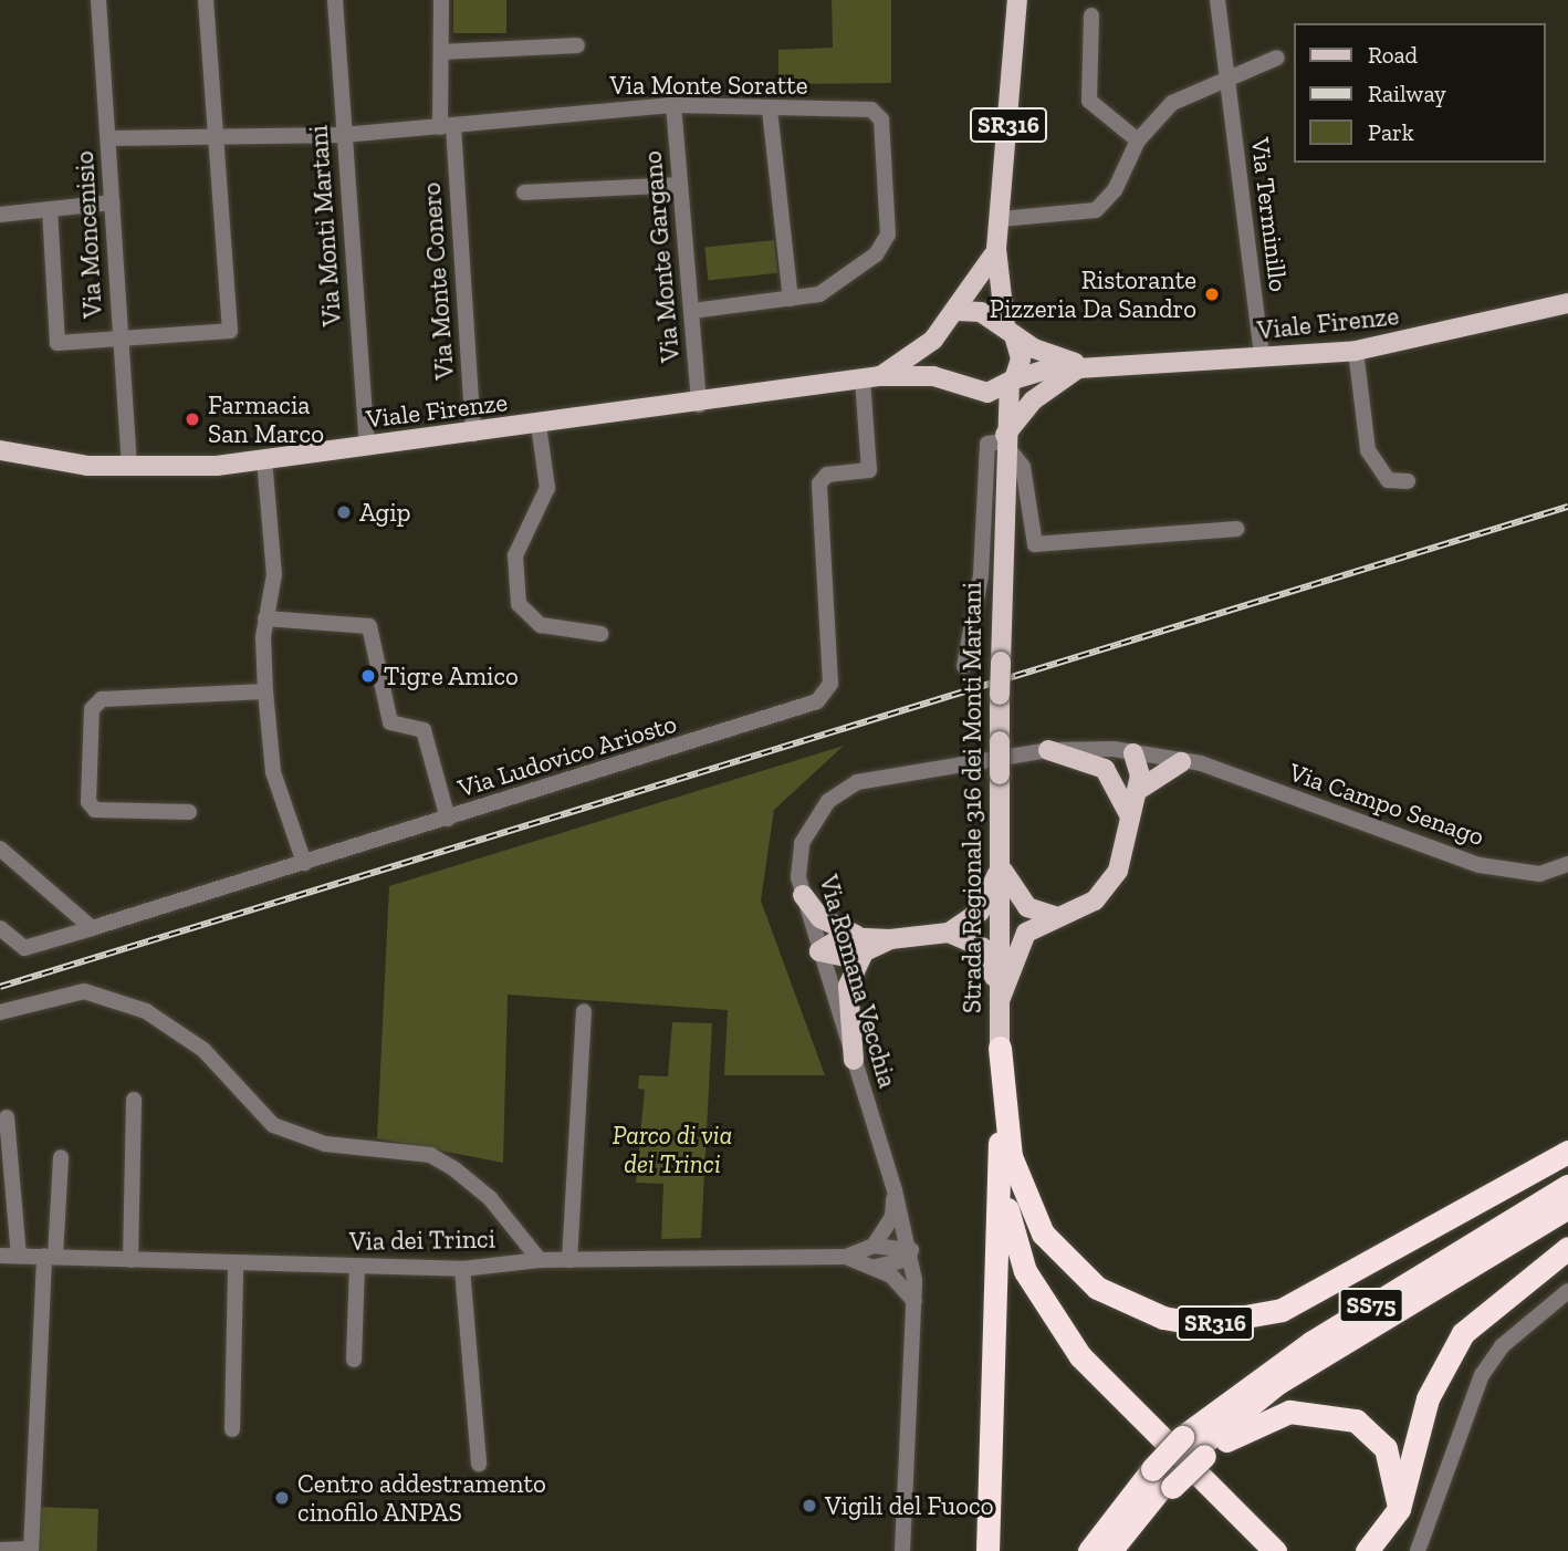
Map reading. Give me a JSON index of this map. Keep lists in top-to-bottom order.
{
  "streets": {
    "highway": ["SR316", "Strada Regionale 316 dei Monti Martani", "SS75"],
    "main road": ["Viale Firenze"],
    "street": [
      "Via Monte Soratte",
      "Via Terminillo",
      "Via Monti Martani",
      "Via Moncenisio",
      "Via Monte Gargano",
      "Via Monte Conero",
      "Via Ludovico Ariosto",
      "Via Campo Senago",
      "Via Romana Vecchia",
      "Via dei Trinci"
    ]
  },
  "crossings": [
    ["Via Monte Soratte", "Via Monti Martani"],
    ["Via Monte Soratte", "Via Moncenisio"],
    ["Via Monte Soratte", "Via Monte Gargano"],
    ["Via Monte Soratte", "Via Monte Conero"],
    ["SR316", "Viale Firenze"],
    ["SR316", "Strada Regionale 316 dei Monti Martani"],
    ["Via Terminillo", "Viale Firenze"],
    ["Via Monti Martani", "Viale Firenze"],
    ["Via Moncenisio", "Viale Firenze"],
    ["Via Monte Gargano", "Viale Firenze"],
    ["Via Monte Conero", "Viale Firenze"],
    ["Viale Firenze", "Via Ludovico Ariosto"],
    ["Viale Firenze", "Strada Regionale 316 dei Monti Martani"],
    ["Via Campo Senago", "Via Romana Vecchia"],
    ["Via Romana Vecchia", "Via dei Trinci"]
  ],
  "parks": ["Parco di via dei Trinci"],
  "places": [
    "Ristorante Pizzeria Da Sandro",
    "Farmacia San Marco",
    "Agip",
    "Tigre Amico",
    "Centro addestramento cinofilo ANPAS",
    "Vigili del Fuoco"
  ],
  "legend": ["Road", "Railway", "Park"]
}
